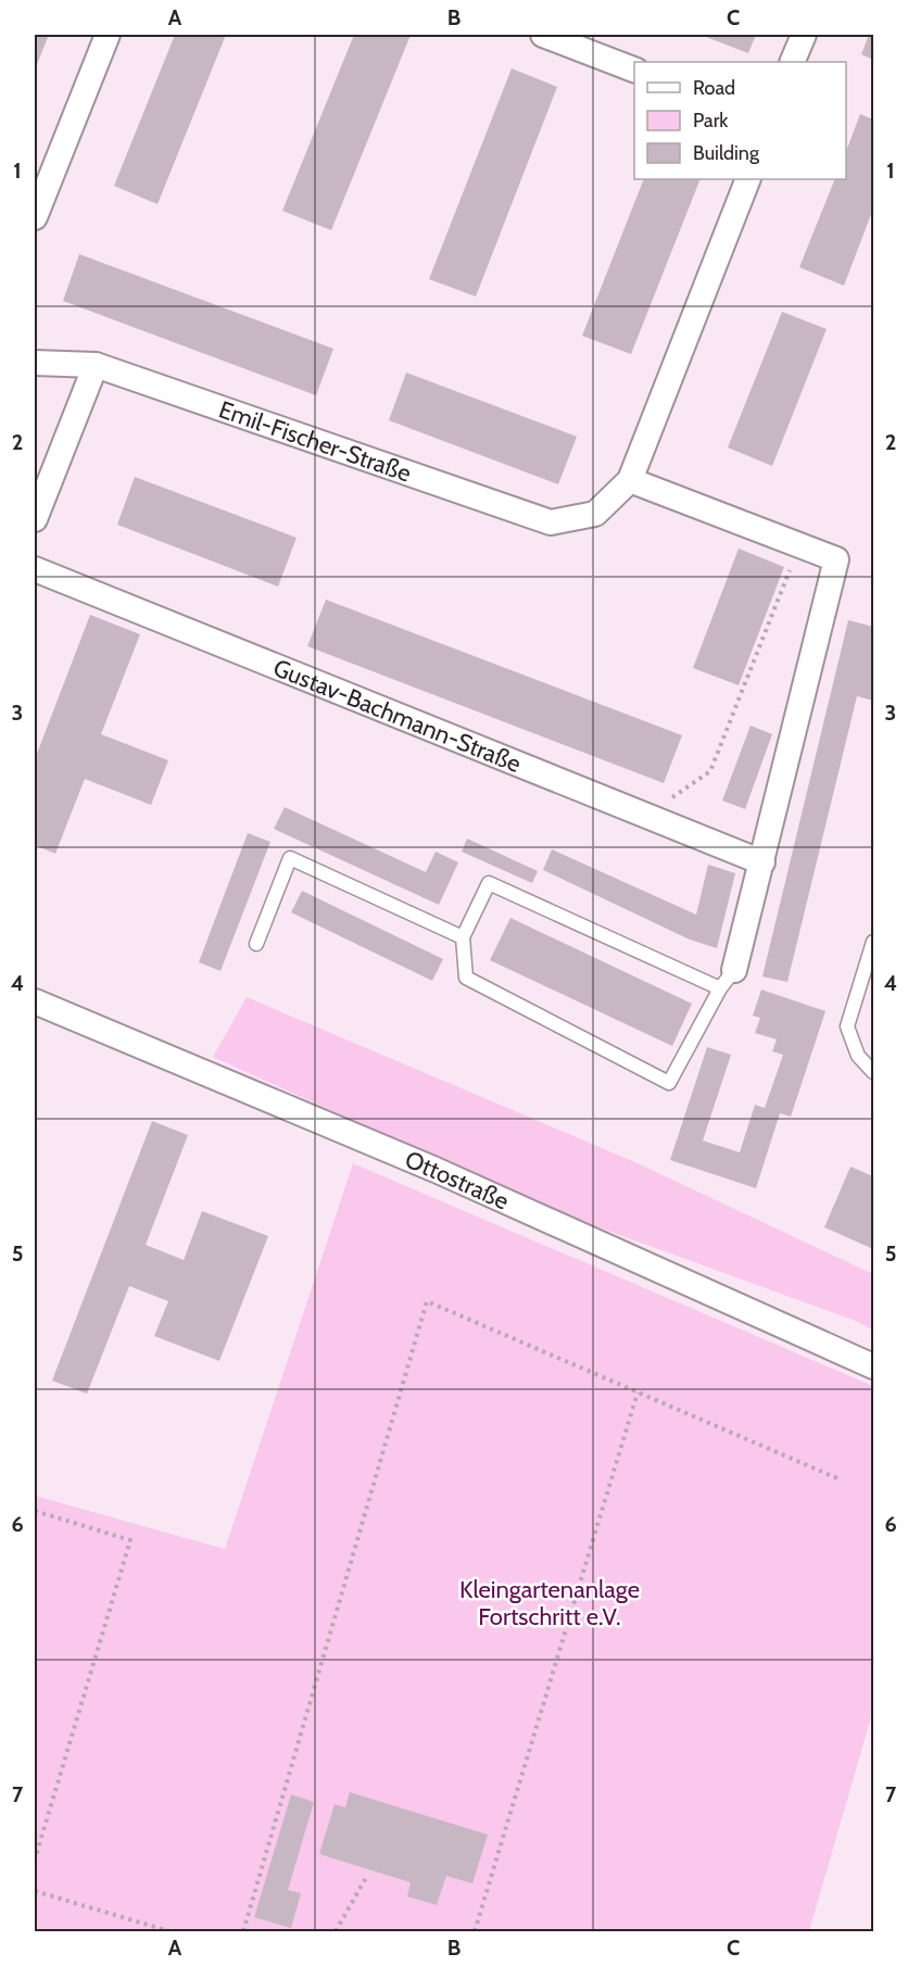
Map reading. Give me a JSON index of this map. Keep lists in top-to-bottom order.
{
  "streets": {
    "street": ["Emil-Fischer-Straße", "Gustav-Bachmann-Straße", "Ottostraße"]
  },
  "parks": ["Kleingartenanlage Fortschritt e.V."],
  "legend": ["Road", "Park", "Building"],
  "grid": {
    "columns": ["A", "B", "C"],
    "rows": [
      "1",
      "2",
      "3",
      "4",
      "5",
      "6",
      "7"
    ]
  }
}
